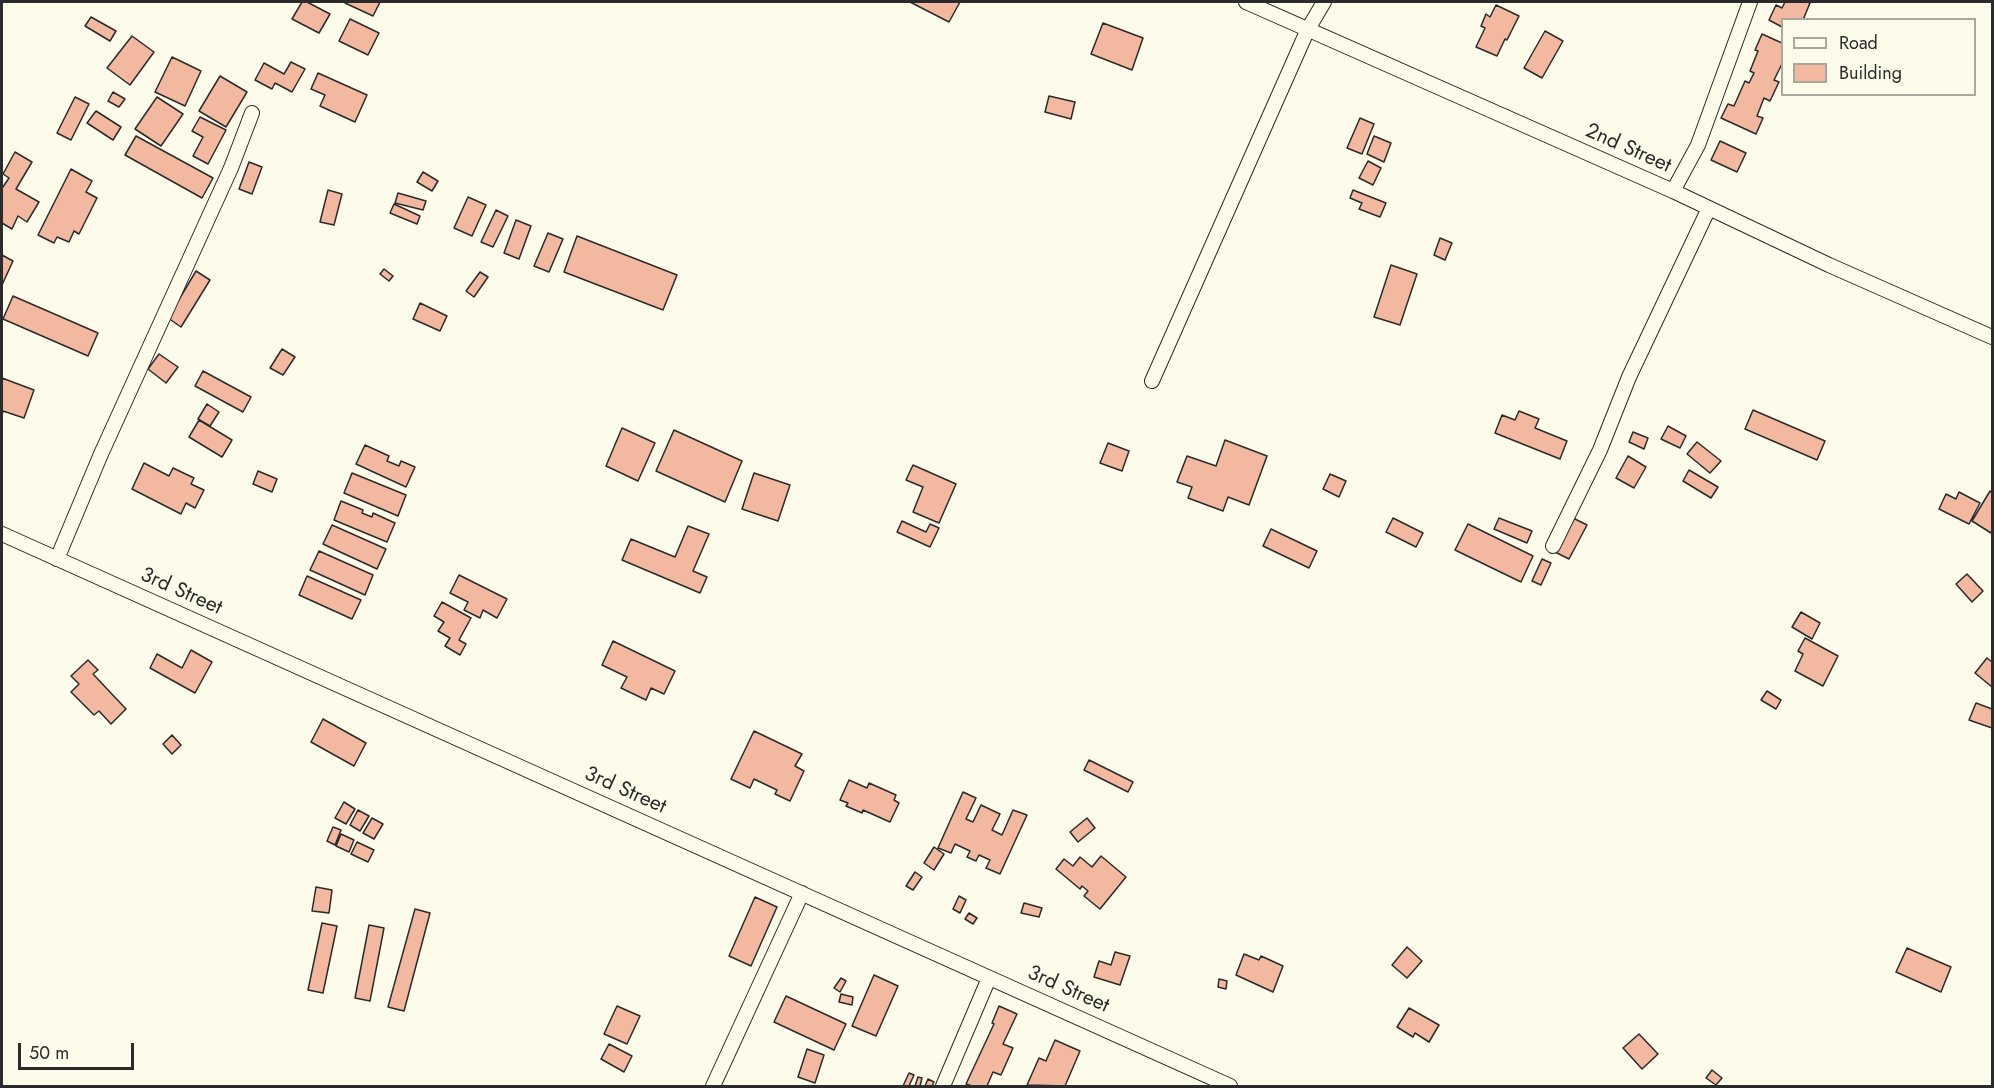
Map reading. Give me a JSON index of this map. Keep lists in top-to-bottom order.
{
  "streets": {
    "street": ["2nd Street", "3rd Street"]
  },
  "legend": ["Road", "Building"],
  "scale_bar": "50 m"
}
